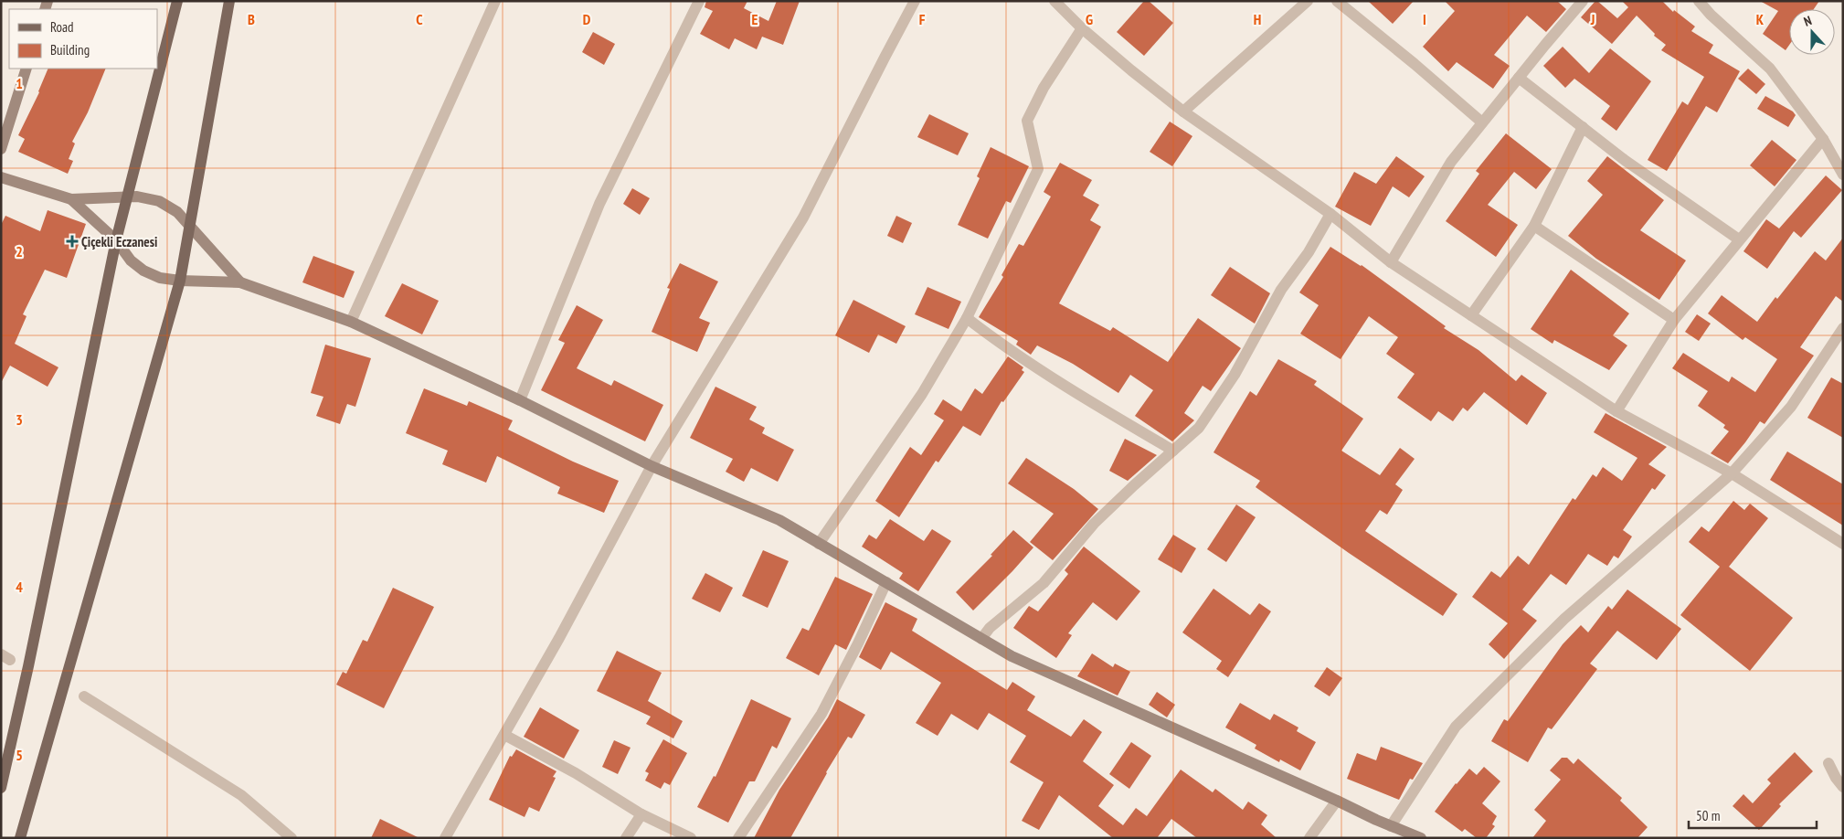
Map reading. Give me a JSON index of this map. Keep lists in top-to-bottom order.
{
  "places": {
    "health": ["Çiçekli Eczanesi"]
  },
  "legend": ["Road", "Building"],
  "scale_bar": "50 m",
  "north": "top",
  "grid": {
    "columns": [
      "B",
      "C",
      "D",
      "E",
      "F",
      "G",
      "H",
      "I",
      "J",
      "K"
    ],
    "rows": [
      "1",
      "2",
      "3",
      "4",
      "5"
    ]
  }
}
